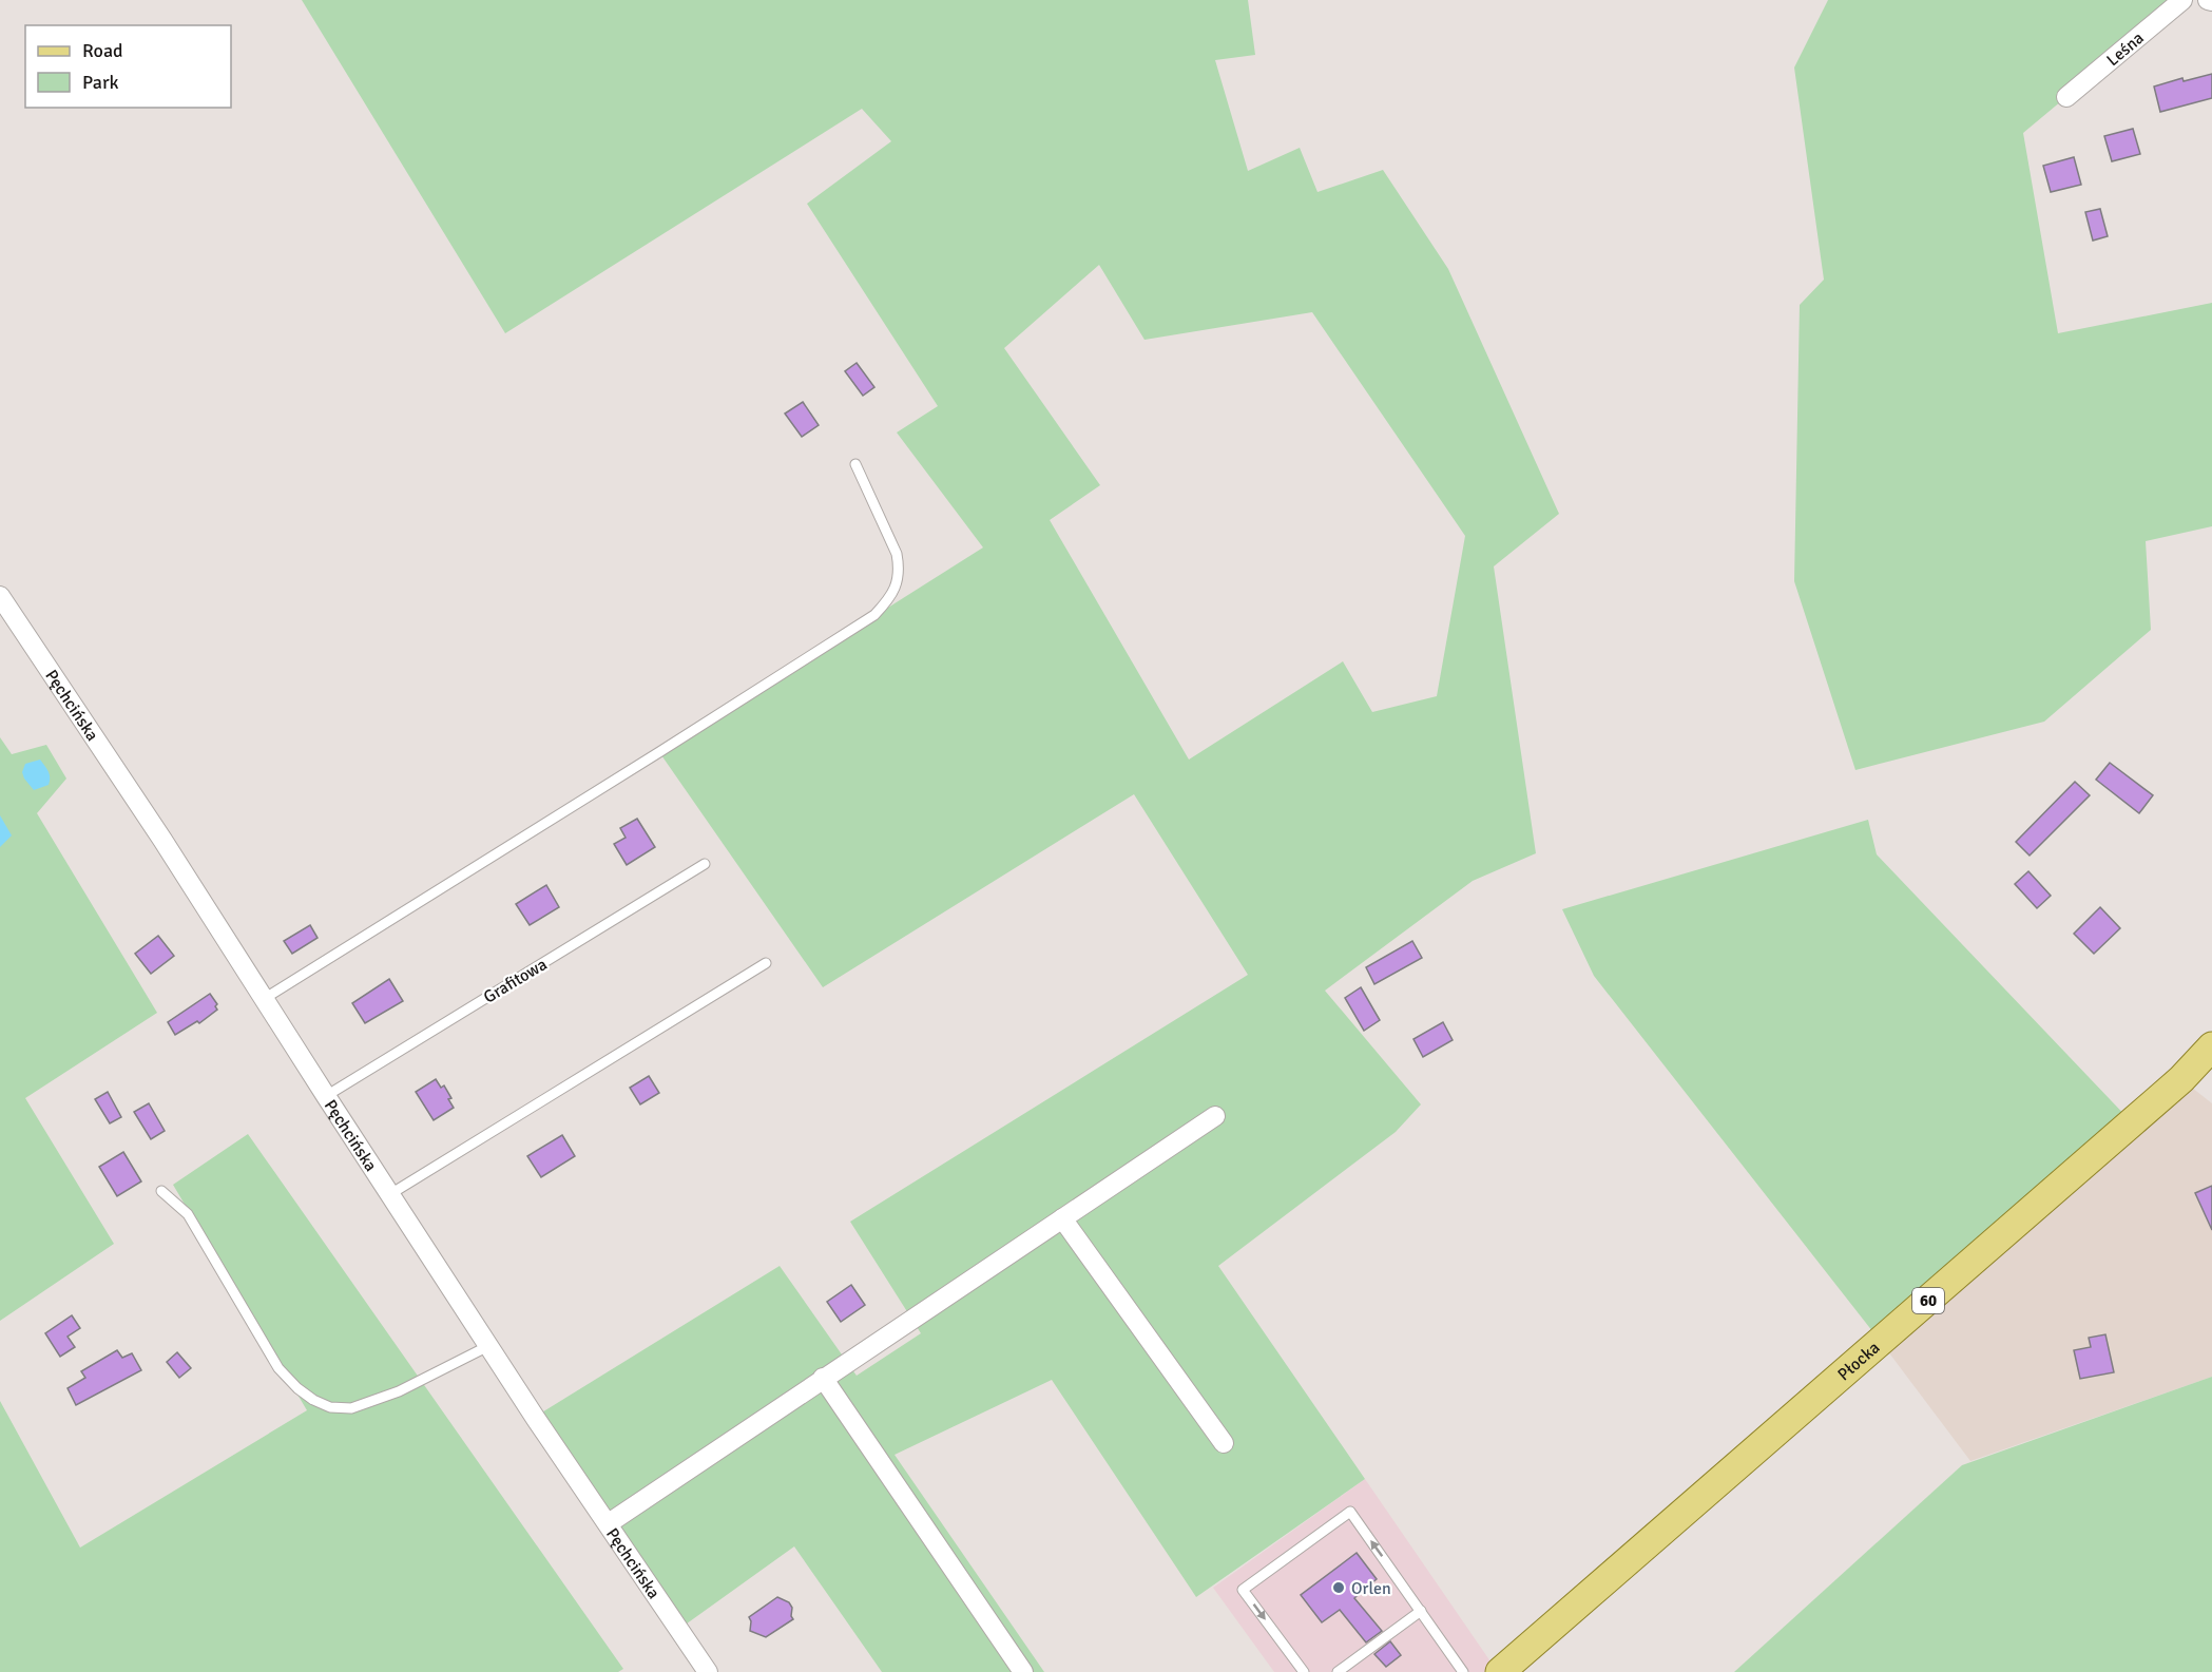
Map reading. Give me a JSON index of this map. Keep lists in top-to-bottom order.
{
  "streets": {
    "main road": ["60", "Płocka"],
    "street": ["Leśna", "Pęchcińska"],
    "lane": ["Grafitowa"]
  },
  "crossings": [
    ["Pęchcińska", "Grafitowa"]
  ],
  "places": ["Orlen"],
  "legend": ["Road", "Park"]
}
